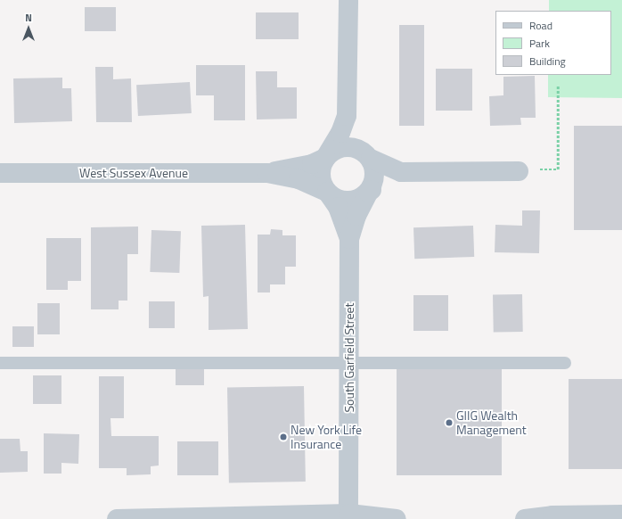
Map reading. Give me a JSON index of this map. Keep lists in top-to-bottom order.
{
  "streets": {
    "street": ["West Sussex Avenue", "South Garfield Street"]
  },
  "crossings": [
    ["West Sussex Avenue", "South Garfield Street"]
  ],
  "places": ["GIIG Wealth Management", "New York Life Insurance"],
  "legend": ["Road", "Park", "Building"],
  "north": "top"
}
